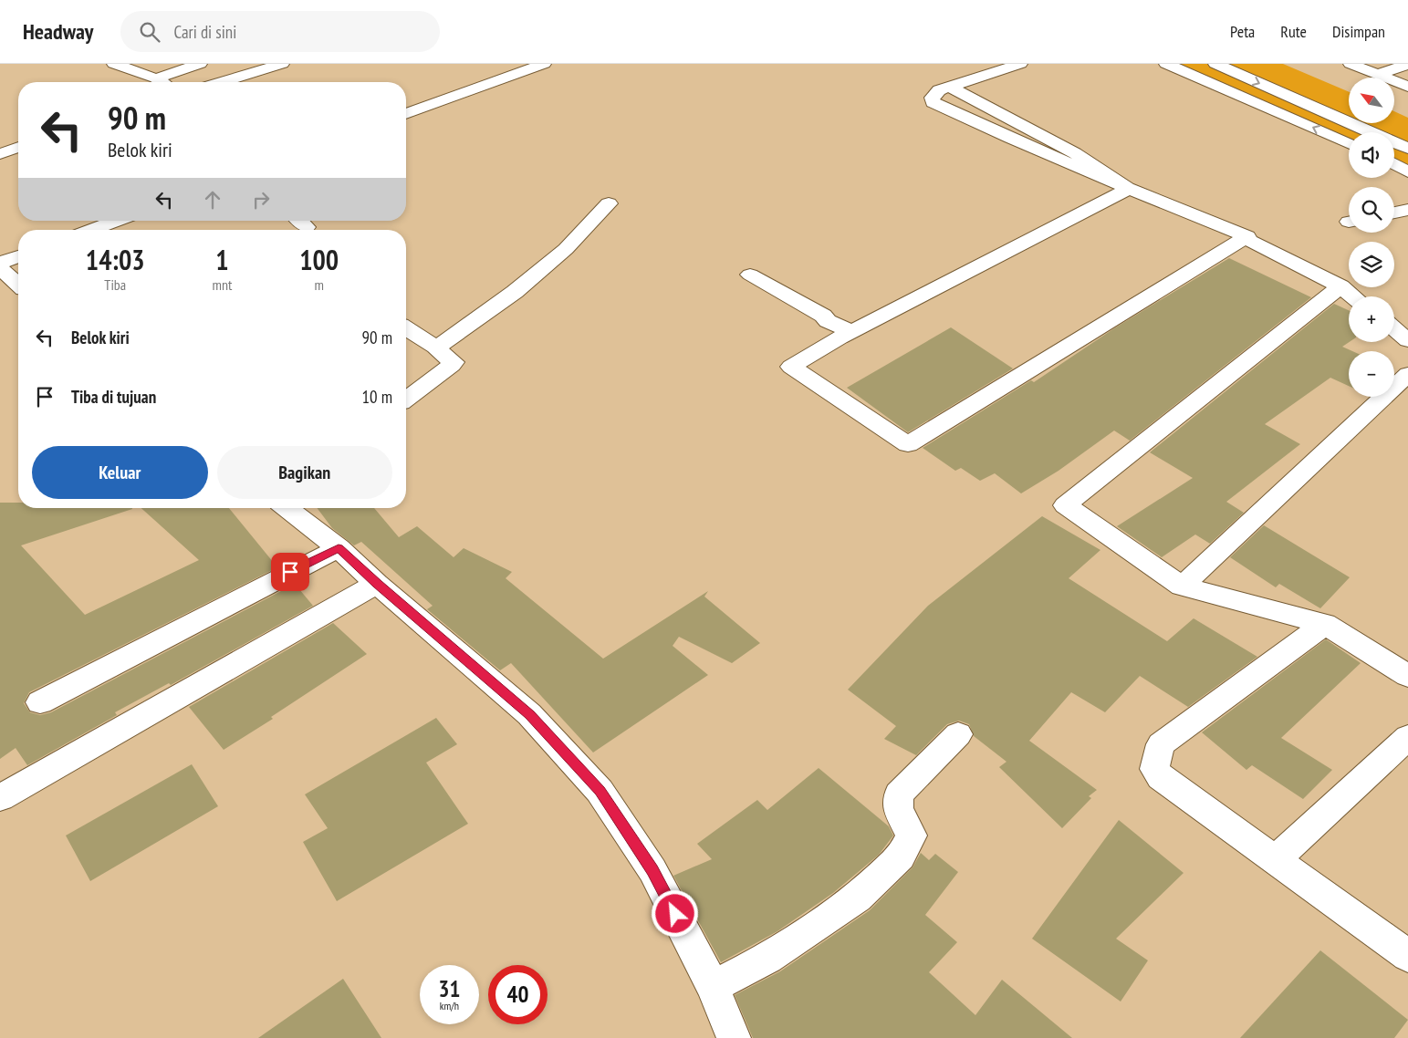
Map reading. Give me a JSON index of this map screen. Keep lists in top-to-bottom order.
{
  "north": "top left",
  "page": {
    "header": "Headway",
    "search": "Cari di sini",
    "nav": ["Peta", "Rute", "Disimpan"],
    "map_buttons": ["+", "−"],
    "turn": ["90 m", "Belok kiri"],
    "eta": [
      "14:03",
      "Tiba",
      "1",
      "mnt",
      "100",
      "m"
    ],
    "list": [
      {
        "name": "Belok kiri",
        "value": "90 m"
      },
      {
        "name": "Tiba di tujuan",
        "value": "10 m"
      }
    ],
    "buttons": ["Keluar", "Bagikan"],
    "speed": "31 km/h",
    "limit": "40"
  }
}
